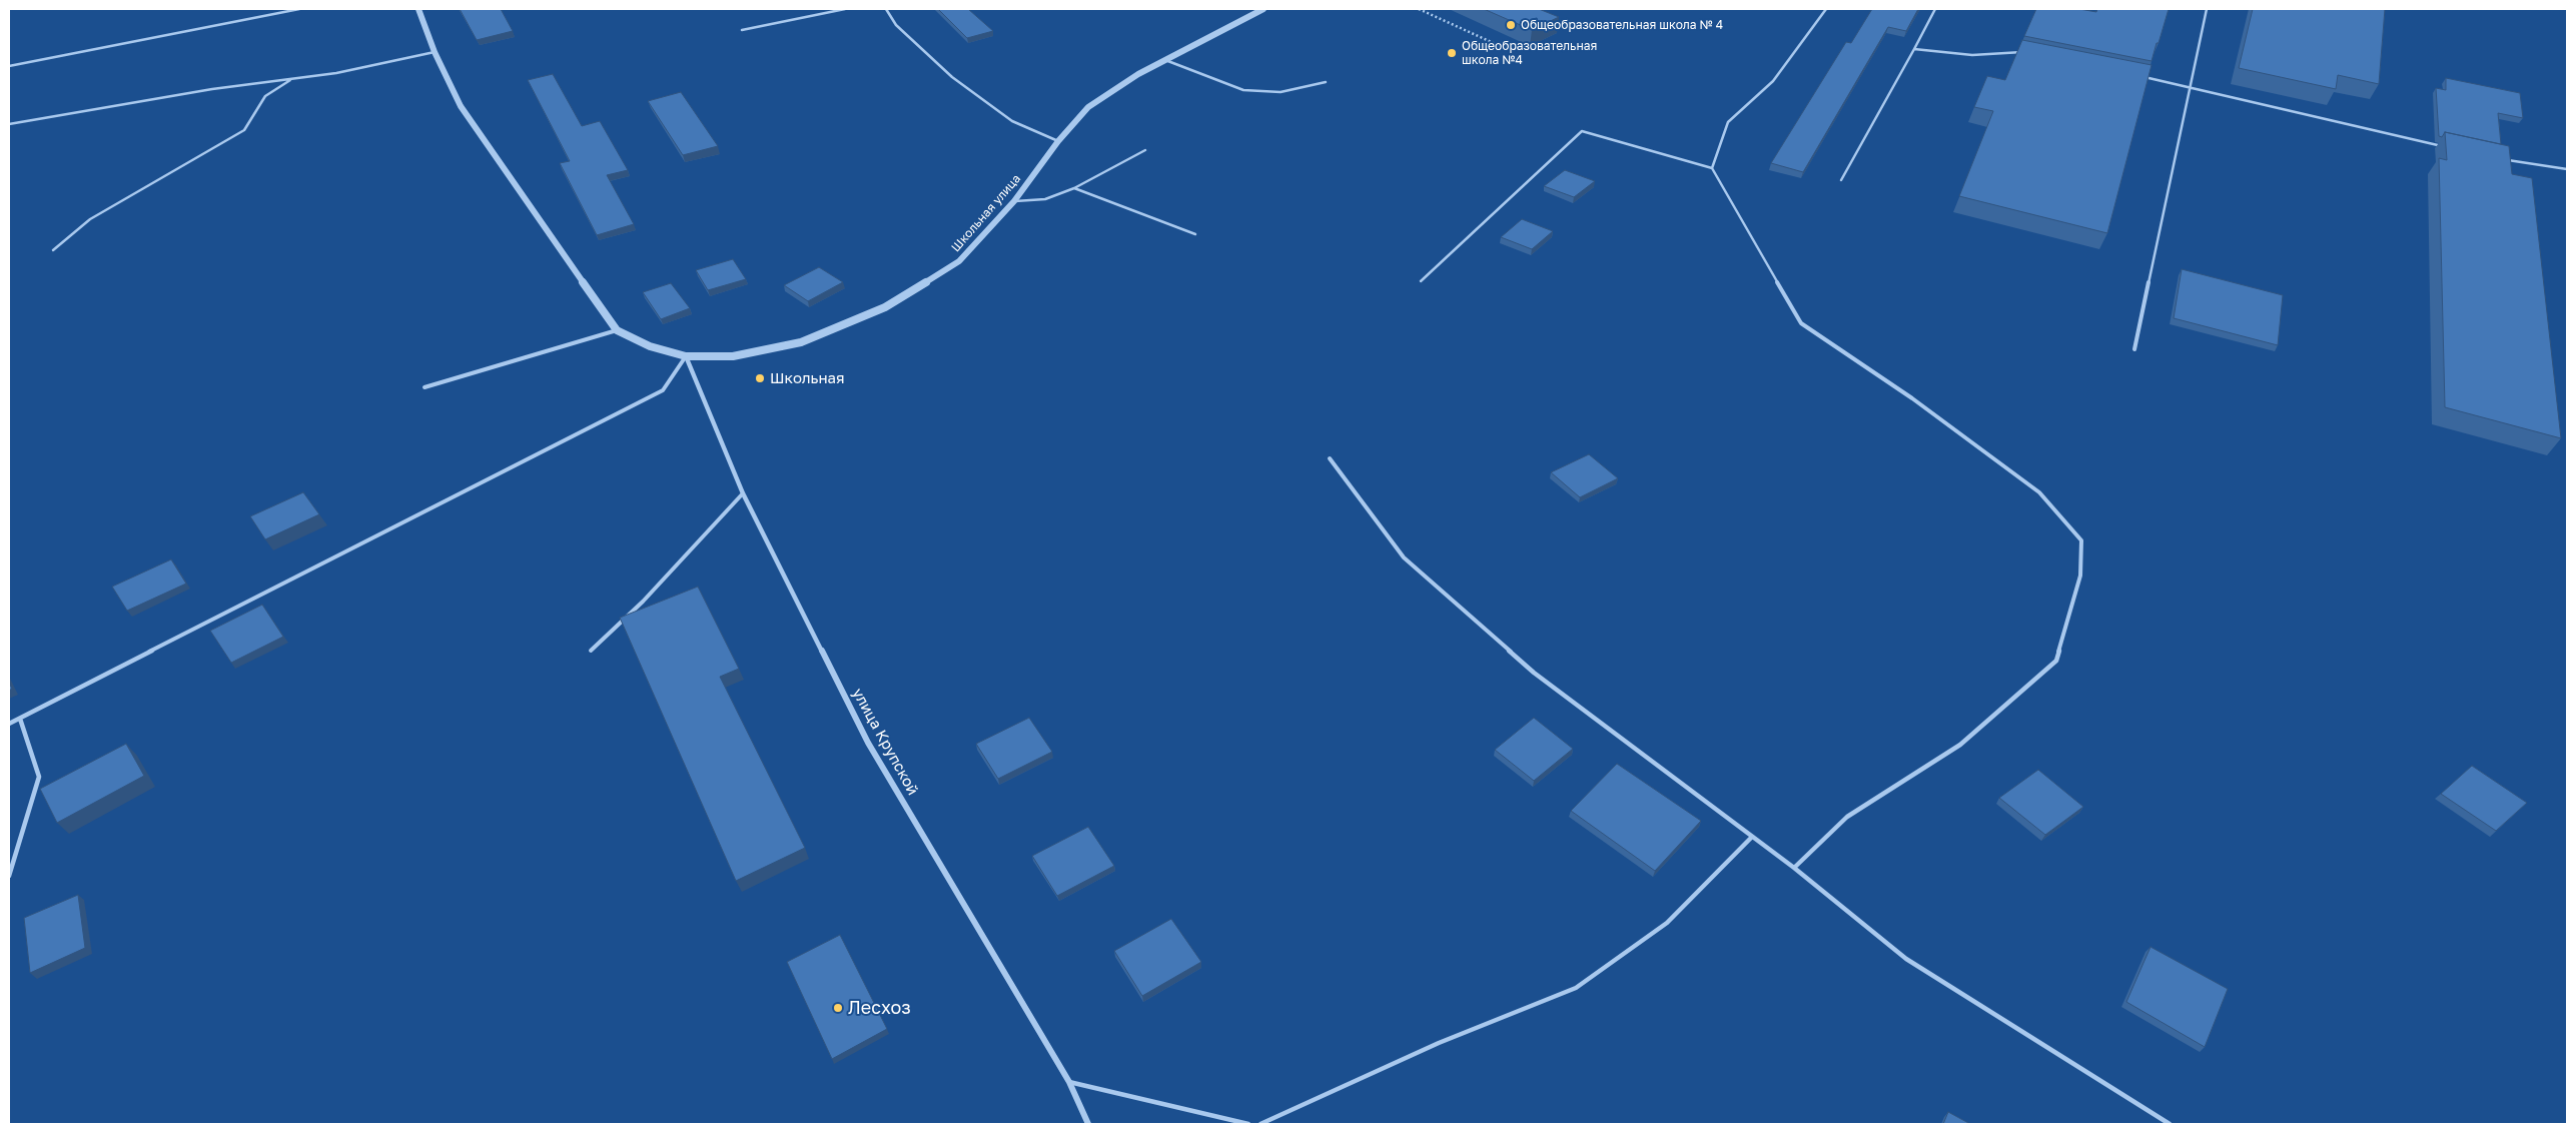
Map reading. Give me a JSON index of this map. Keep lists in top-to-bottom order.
{
  "streets": {
    "street": ["Школьная улица", "улица Крупской"]
  },
  "crossings": [
    ["Школьная улица", "улица Крупской"]
  ],
  "places": [
    "Общеобразовательная школа № 4",
    "Общеобразовательная школа №4",
    "Школьная",
    "Лесхоз"
  ]
}
